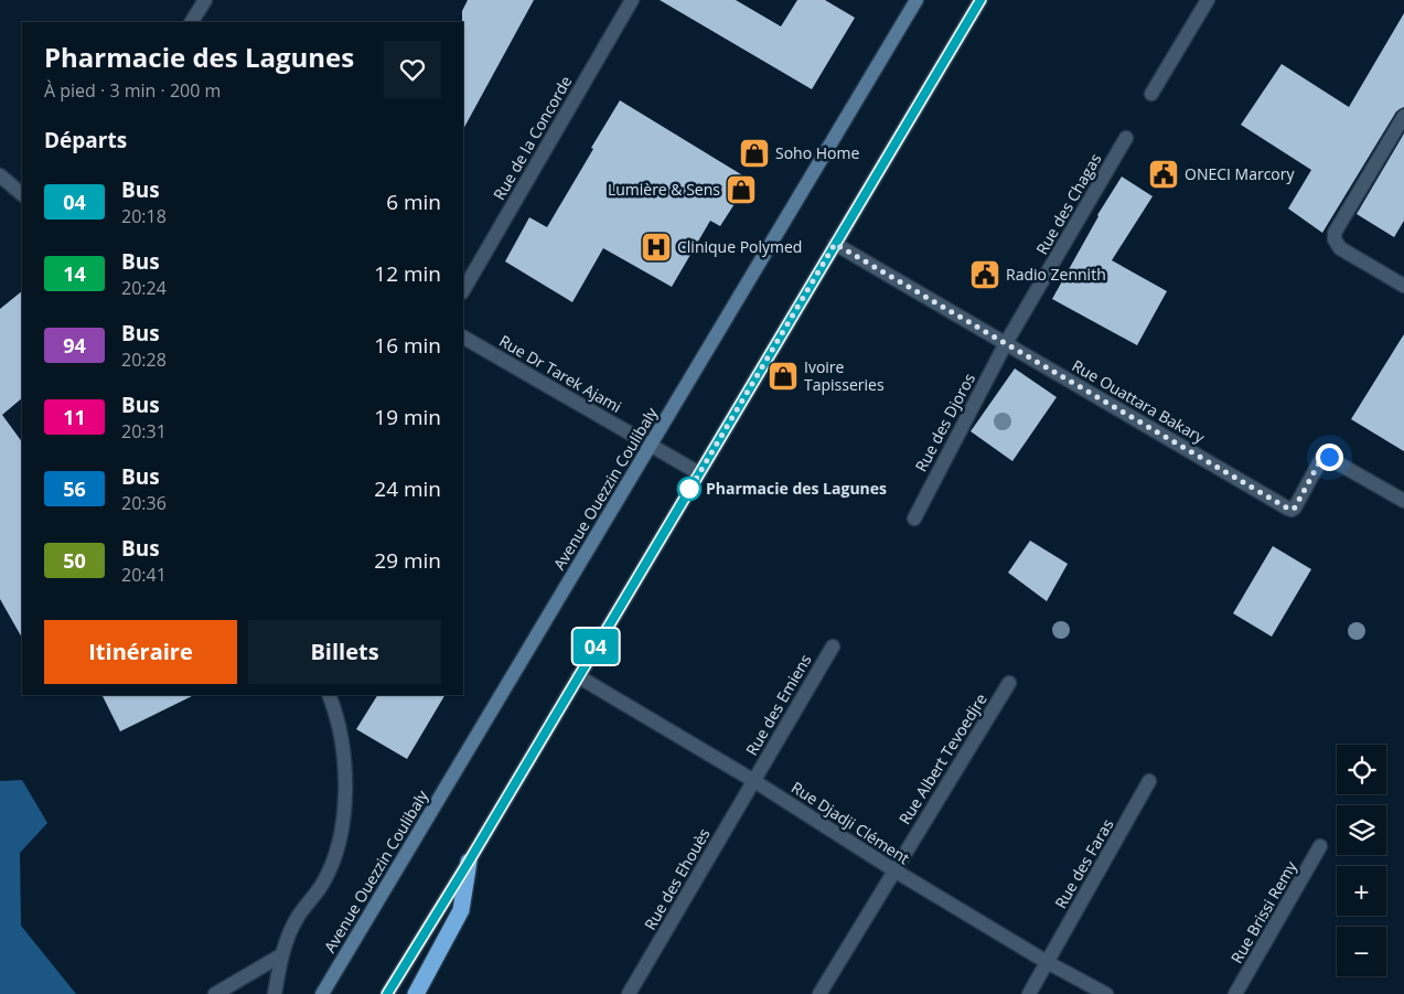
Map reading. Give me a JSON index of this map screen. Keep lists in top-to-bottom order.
{
  "streets": {
    "street": [
      "Rue de la Concorde",
      "Rue des Chagas",
      "Rue Dr Tarek Ajami",
      "Rue Ouattara Bakary",
      "Rue des Djoros",
      "Avenue Ouezzin Coulibaly",
      "Rue des Emiens",
      "Rue Albert Tevoedjre",
      "Rue Djadji Clément",
      "Rue des Faras",
      "Rue des Ehouès",
      "Rue Brissi Remy"
    ]
  },
  "crossings": [
    ["Rue des Chagas", "Rue Ouattara Bakary"],
    ["Rue des Chagas", "Rue des Djoros"],
    ["Rue Dr Tarek Ajami", "Avenue Ouezzin Coulibaly"],
    ["Rue Ouattara Bakary", "Rue des Djoros"],
    ["Rue des Emiens", "Rue Djadji Clément"],
    ["Rue des Emiens", "Rue des Ehouès"],
    ["Rue Albert Tevoedjre", "Rue Djadji Clément"],
    ["Rue Djadji Clément", "Rue des Faras"],
    ["Rue Djadji Clément", "Rue des Ehouès"]
  ],
  "places": {
    "shop": ["Soho Home", "Lumière & Sens", "Ivoire Tapisseries"],
    "public building": ["ONECI Marcory", "Radio Zennith"],
    "hospital": ["Clinique Polymed"],
    "other": ["Pharmacie des Lagunes"]
  },
  "lines": ["bus line 04"],
  "page": {
    "on_map": "04",
    "heading": [
      ["Pharmacie des Lagunes", "À pied · 3 min · 200 m"],
      "Départs"
    ],
    "list": [
      {
        "mark": "04",
        "name": "Bus",
        "note": "20:18",
        "value": "6 min"
      },
      {
        "mark": "14",
        "name": "Bus",
        "note": "20:24",
        "value": "12 min"
      },
      {
        "mark": "94",
        "name": "Bus",
        "note": "20:28",
        "value": "16 min"
      },
      {
        "mark": "11",
        "name": "Bus",
        "note": "20:31",
        "value": "19 min"
      },
      {
        "mark": "56",
        "name": "Bus",
        "note": "20:36",
        "value": "24 min"
      },
      {
        "mark": "50",
        "name": "Bus",
        "note": "20:41",
        "value": "29 min"
      }
    ],
    "buttons": ["Itinéraire", "Billets"],
    "map_buttons": ["+", "−"]
  }
}
